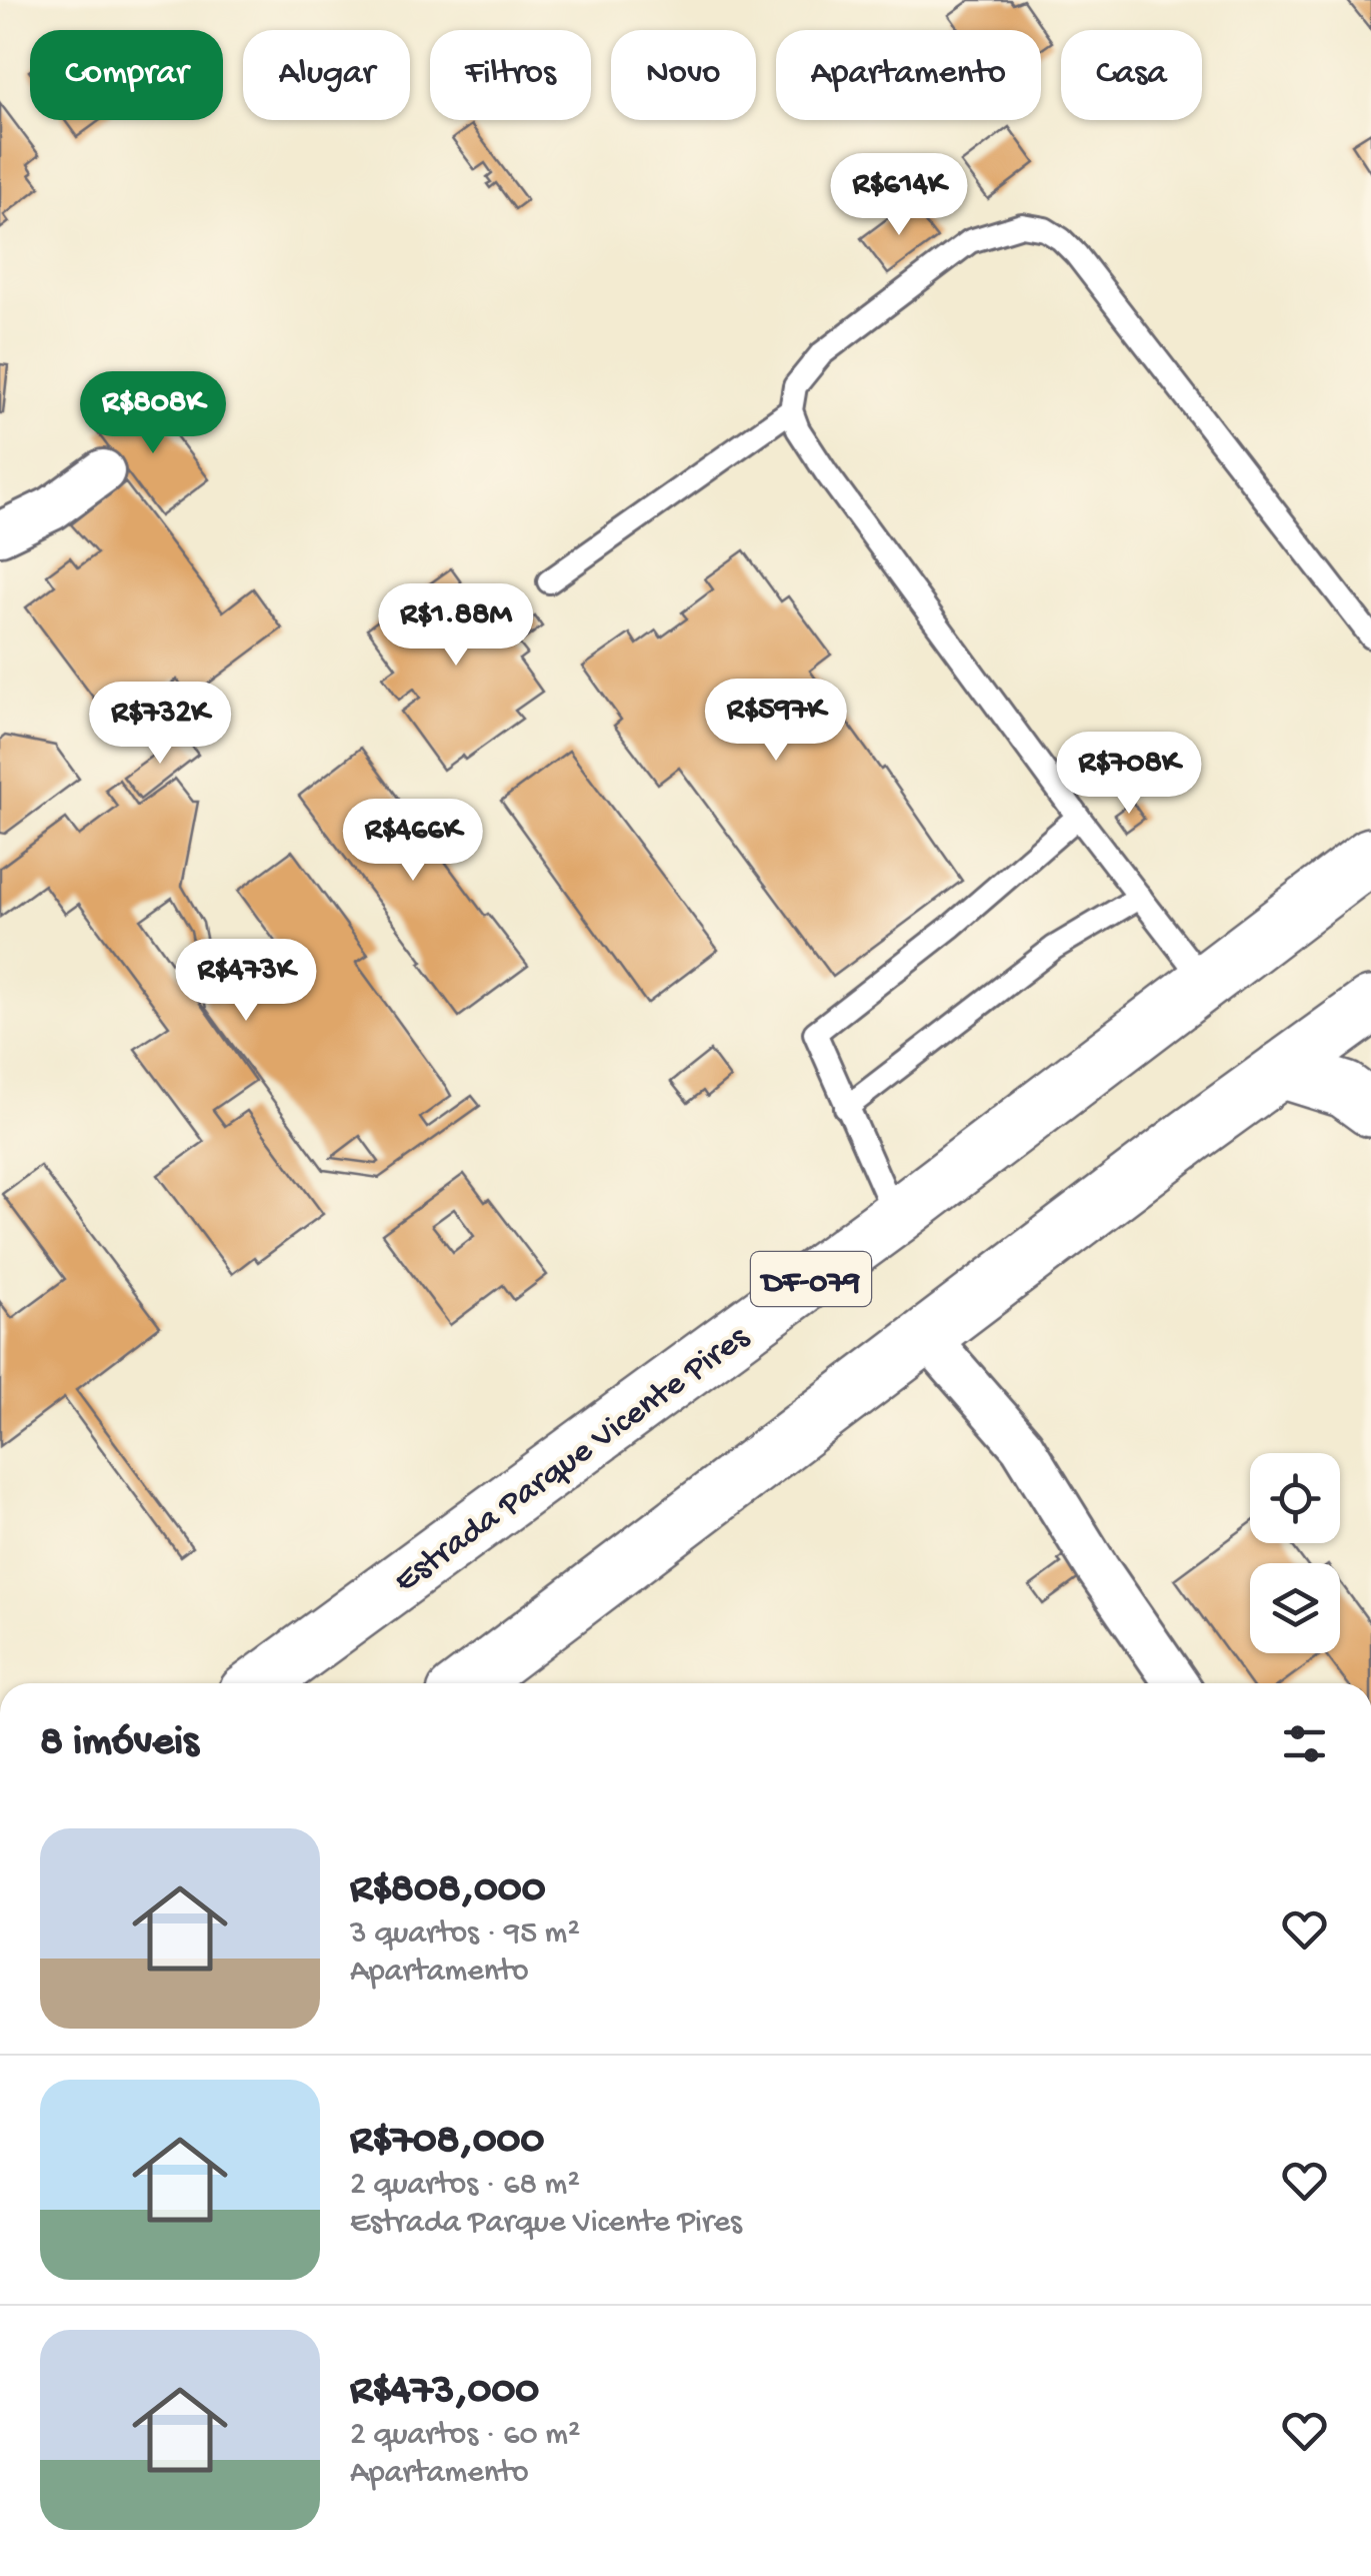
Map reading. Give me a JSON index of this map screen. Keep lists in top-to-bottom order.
{
  "streets": {
    "main road": ["DF-079", "Estrada Parque Vicente Pires"]
  },
  "page": {
    "chip": [
      "Comprar",
      "Alugar",
      "Filtros",
      "Novo",
      "Apartamento",
      "Casa"
    ],
    "price": [
      "R$614K",
      "R$808K",
      "R$1.88M",
      "R$597K",
      "R$732K",
      "R$708K",
      "R$466K",
      "R$473K"
    ],
    "heading": "8 imóveis",
    "list": [
      {
        "name": "R$808,000",
        "note": "3 quartos · 95 m² · Apartamento"
      },
      {
        "name": "R$708,000",
        "note": "2 quartos · 68 m² · Estrada Parque Vicente Pires"
      },
      {
        "name": "R$473,000",
        "note": "2 quartos · 60 m² · Apartamento"
      }
    ]
  }
}
